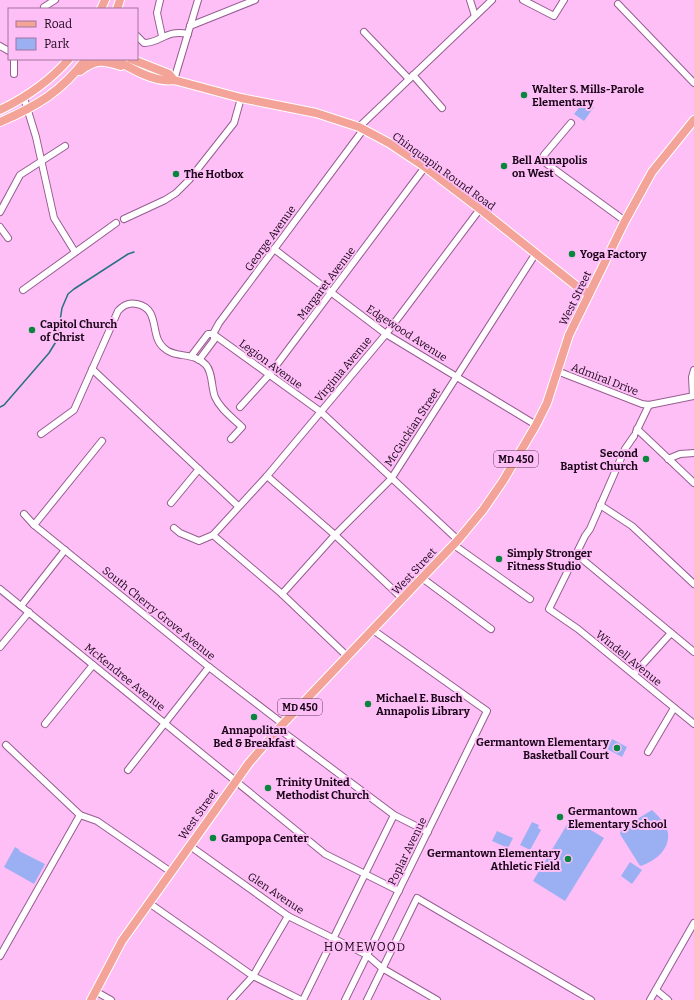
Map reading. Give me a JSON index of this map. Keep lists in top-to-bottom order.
{
  "streets": {
    "main road": ["Chinquapin Round Road", "West Street", "MD 450"],
    "street": [
      "George Avenue",
      "Margaret Avenue",
      "Edgewood Avenue",
      "Legion Avenue",
      "Virginia Avenue",
      "Admiral Drive",
      "McGuckian Street",
      "South Cherry Grove Avenue",
      "Windell Avenue",
      "McKendree Avenue",
      "Poplar Avenue",
      "Glen Avenue"
    ]
  },
  "crossings": [
    ["Chinquapin Round Road", "George Avenue"],
    ["Chinquapin Round Road", "Margaret Avenue"],
    ["Chinquapin Round Road", "West Street"],
    ["Chinquapin Round Road", "Virginia Avenue"],
    ["Chinquapin Round Road", "McGuckian Street"],
    ["George Avenue", "Edgewood Avenue"],
    ["George Avenue", "Legion Avenue"],
    ["Margaret Avenue", "Edgewood Avenue"],
    ["Margaret Avenue", "Legion Avenue"],
    ["West Street", "Edgewood Avenue"],
    ["West Street", "Legion Avenue"],
    ["West Street", "Admiral Drive"],
    ["West Street", "South Cherry Grove Avenue"],
    ["West Street", "McKendree Avenue"],
    ["West Street", "Poplar Avenue"],
    ["West Street", "Glen Avenue"],
    ["Edgewood Avenue", "Virginia Avenue"],
    ["Edgewood Avenue", "McGuckian Street"],
    ["Legion Avenue", "Virginia Avenue"],
    ["Legion Avenue", "McGuckian Street"],
    ["South Cherry Grove Avenue", "Poplar Avenue"],
    ["McKendree Avenue", "Poplar Avenue"],
    ["Poplar Avenue", "Glen Avenue"]
  ],
  "districts": ["HOMEWOOD"],
  "places": [
    "Walter S. Mills-Parole Elementary",
    "Bell Annapolis on West",
    "The Hotbox",
    "Yoga Factory",
    "Capitol Church of Christ",
    "Second Baptist Church",
    "Simply Stronger Fitness Studio",
    "Michael E. Busch Annapolis Library",
    "Annapolitan Bed & Breakfast",
    "Germantown Elementary Basketball Court",
    "Trinity United Methodist Church",
    "Germantown Elementary School",
    "Gampopa Center",
    "Germantown Elementary Athletic Field"
  ],
  "legend": ["Road", "Park"]
}
